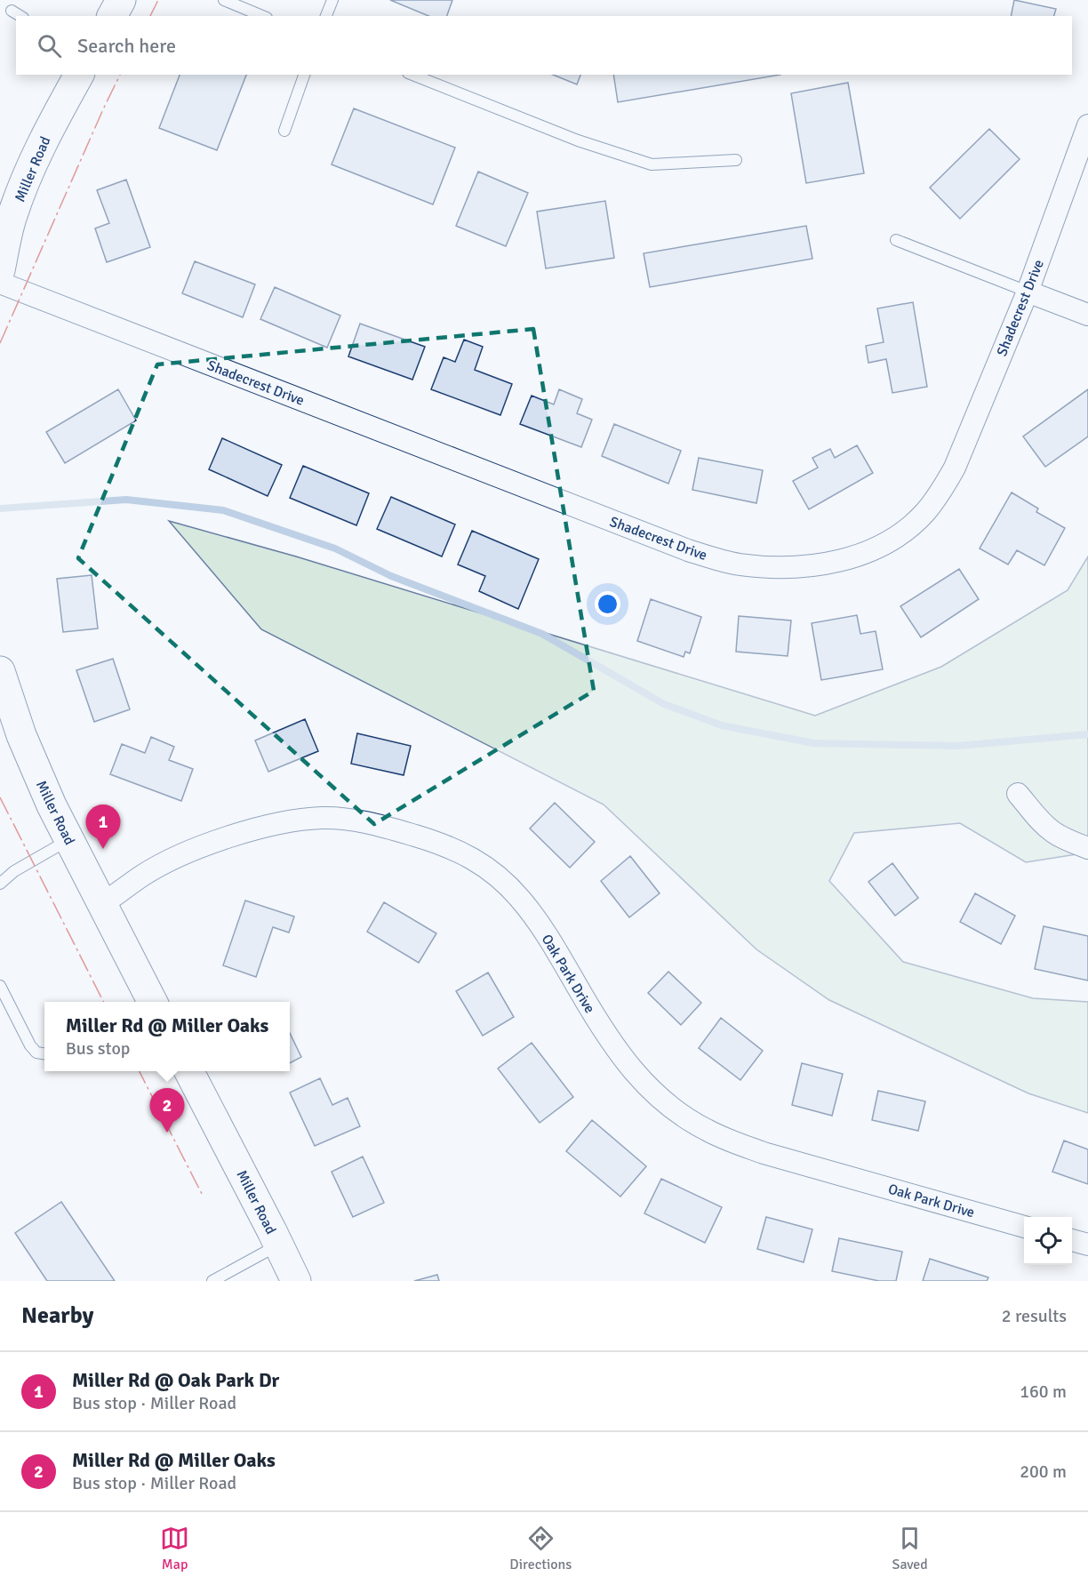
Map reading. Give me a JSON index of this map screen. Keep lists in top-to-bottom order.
{
  "streets": {
    "street": ["Miller Road", "Shadecrest Drive", "Oak Park Drive"]
  },
  "crossings": [
    ["Miller Road", "Oak Park Drive"]
  ],
  "page": {
    "search": "Search here",
    "pins": ["1", "2"],
    "popup": ["Miller Rd @ Miller Oaks", "Bus stop"],
    "heading": ["Nearby", "2 results"],
    "list": [
      {
        "mark": "1",
        "name": "Miller Rd @ Oak Park Dr",
        "note": "Bus stop · Miller Road",
        "value": "160 m"
      },
      {
        "mark": "2",
        "name": "Miller Rd @ Miller Oaks",
        "note": "Bus stop · Miller Road",
        "value": "200 m"
      }
    ],
    "nav": ["Map", "Directions", "Saved"]
  }
}
